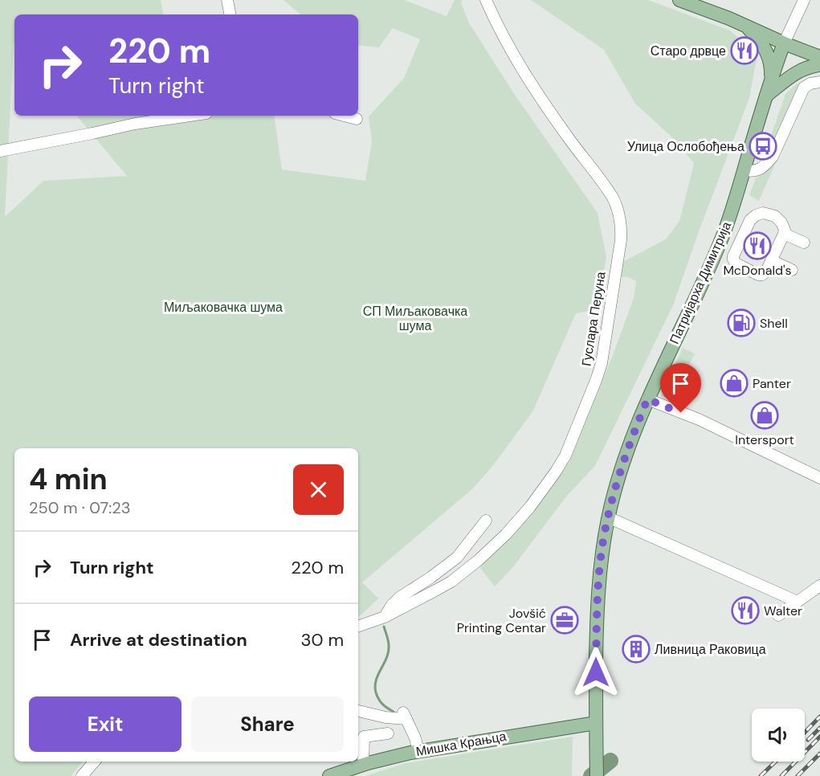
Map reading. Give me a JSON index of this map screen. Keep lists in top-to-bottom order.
{
  "streets": {
    "main road": ["Патријарха Димитрија", "Мишка Крањца"],
    "street": ["Гуслара Перуна"]
  },
  "crossings": [
    ["Патријарха Димитрија", "Мишка Крањца"]
  ],
  "parks": ["Миљаковачка шума", "СП Миљаковачка шума"],
  "places": {
    "restaurant": ["Старо дрвце", "McDonald's", "Walter"],
    "bus stop": ["Улица Ослобођења"],
    "fuel station": ["Shell"],
    "shop": ["Panter", "Intersport"],
    "office": ["Jovšić Printing Centar"],
    "building": ["Ливница Раковица"]
  },
  "page": {
    "turn": ["220 m", "Turn right"],
    "heading": ["4 min", "250 m · 07:23"],
    "list": [
      {
        "name": "Turn right",
        "value": "220 m"
      },
      {
        "name": "Arrive at destination",
        "value": "30 m"
      }
    ],
    "buttons": ["Exit", "Share"]
  }
}
